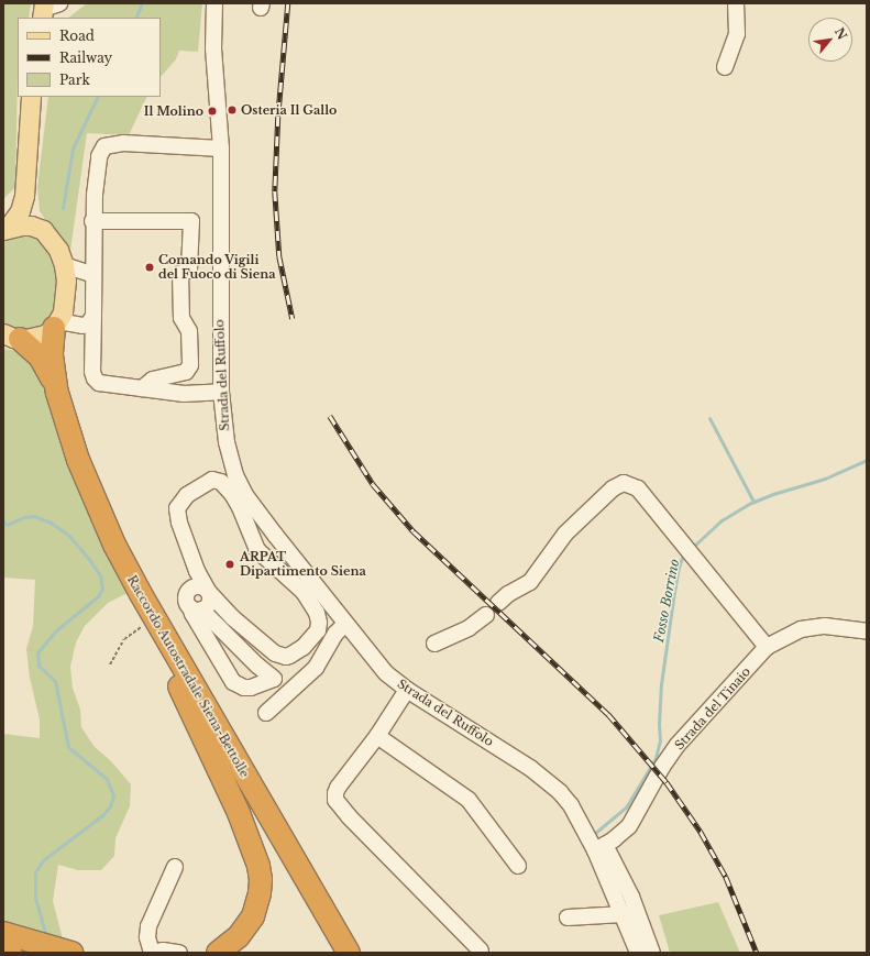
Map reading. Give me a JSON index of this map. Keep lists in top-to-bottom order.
{
  "streets": {
    "highway": ["Raccordo Autostradale Siena-Bettolle"],
    "street": ["Strada del Ruffolo", "Strada del Tinaio"]
  },
  "crossings": [
    ["Strada del Ruffolo", "Strada del Tinaio"]
  ],
  "water": ["Fosso Borrino"],
  "places": [
    "Osteria Il Gallo",
    "Il Molino",
    "Comando Vigili del Fuoco di Siena",
    "ARPAT Dipartimento Siena"
  ],
  "legend": ["Road", "Railway", "Park"],
  "north": "top right"
}
